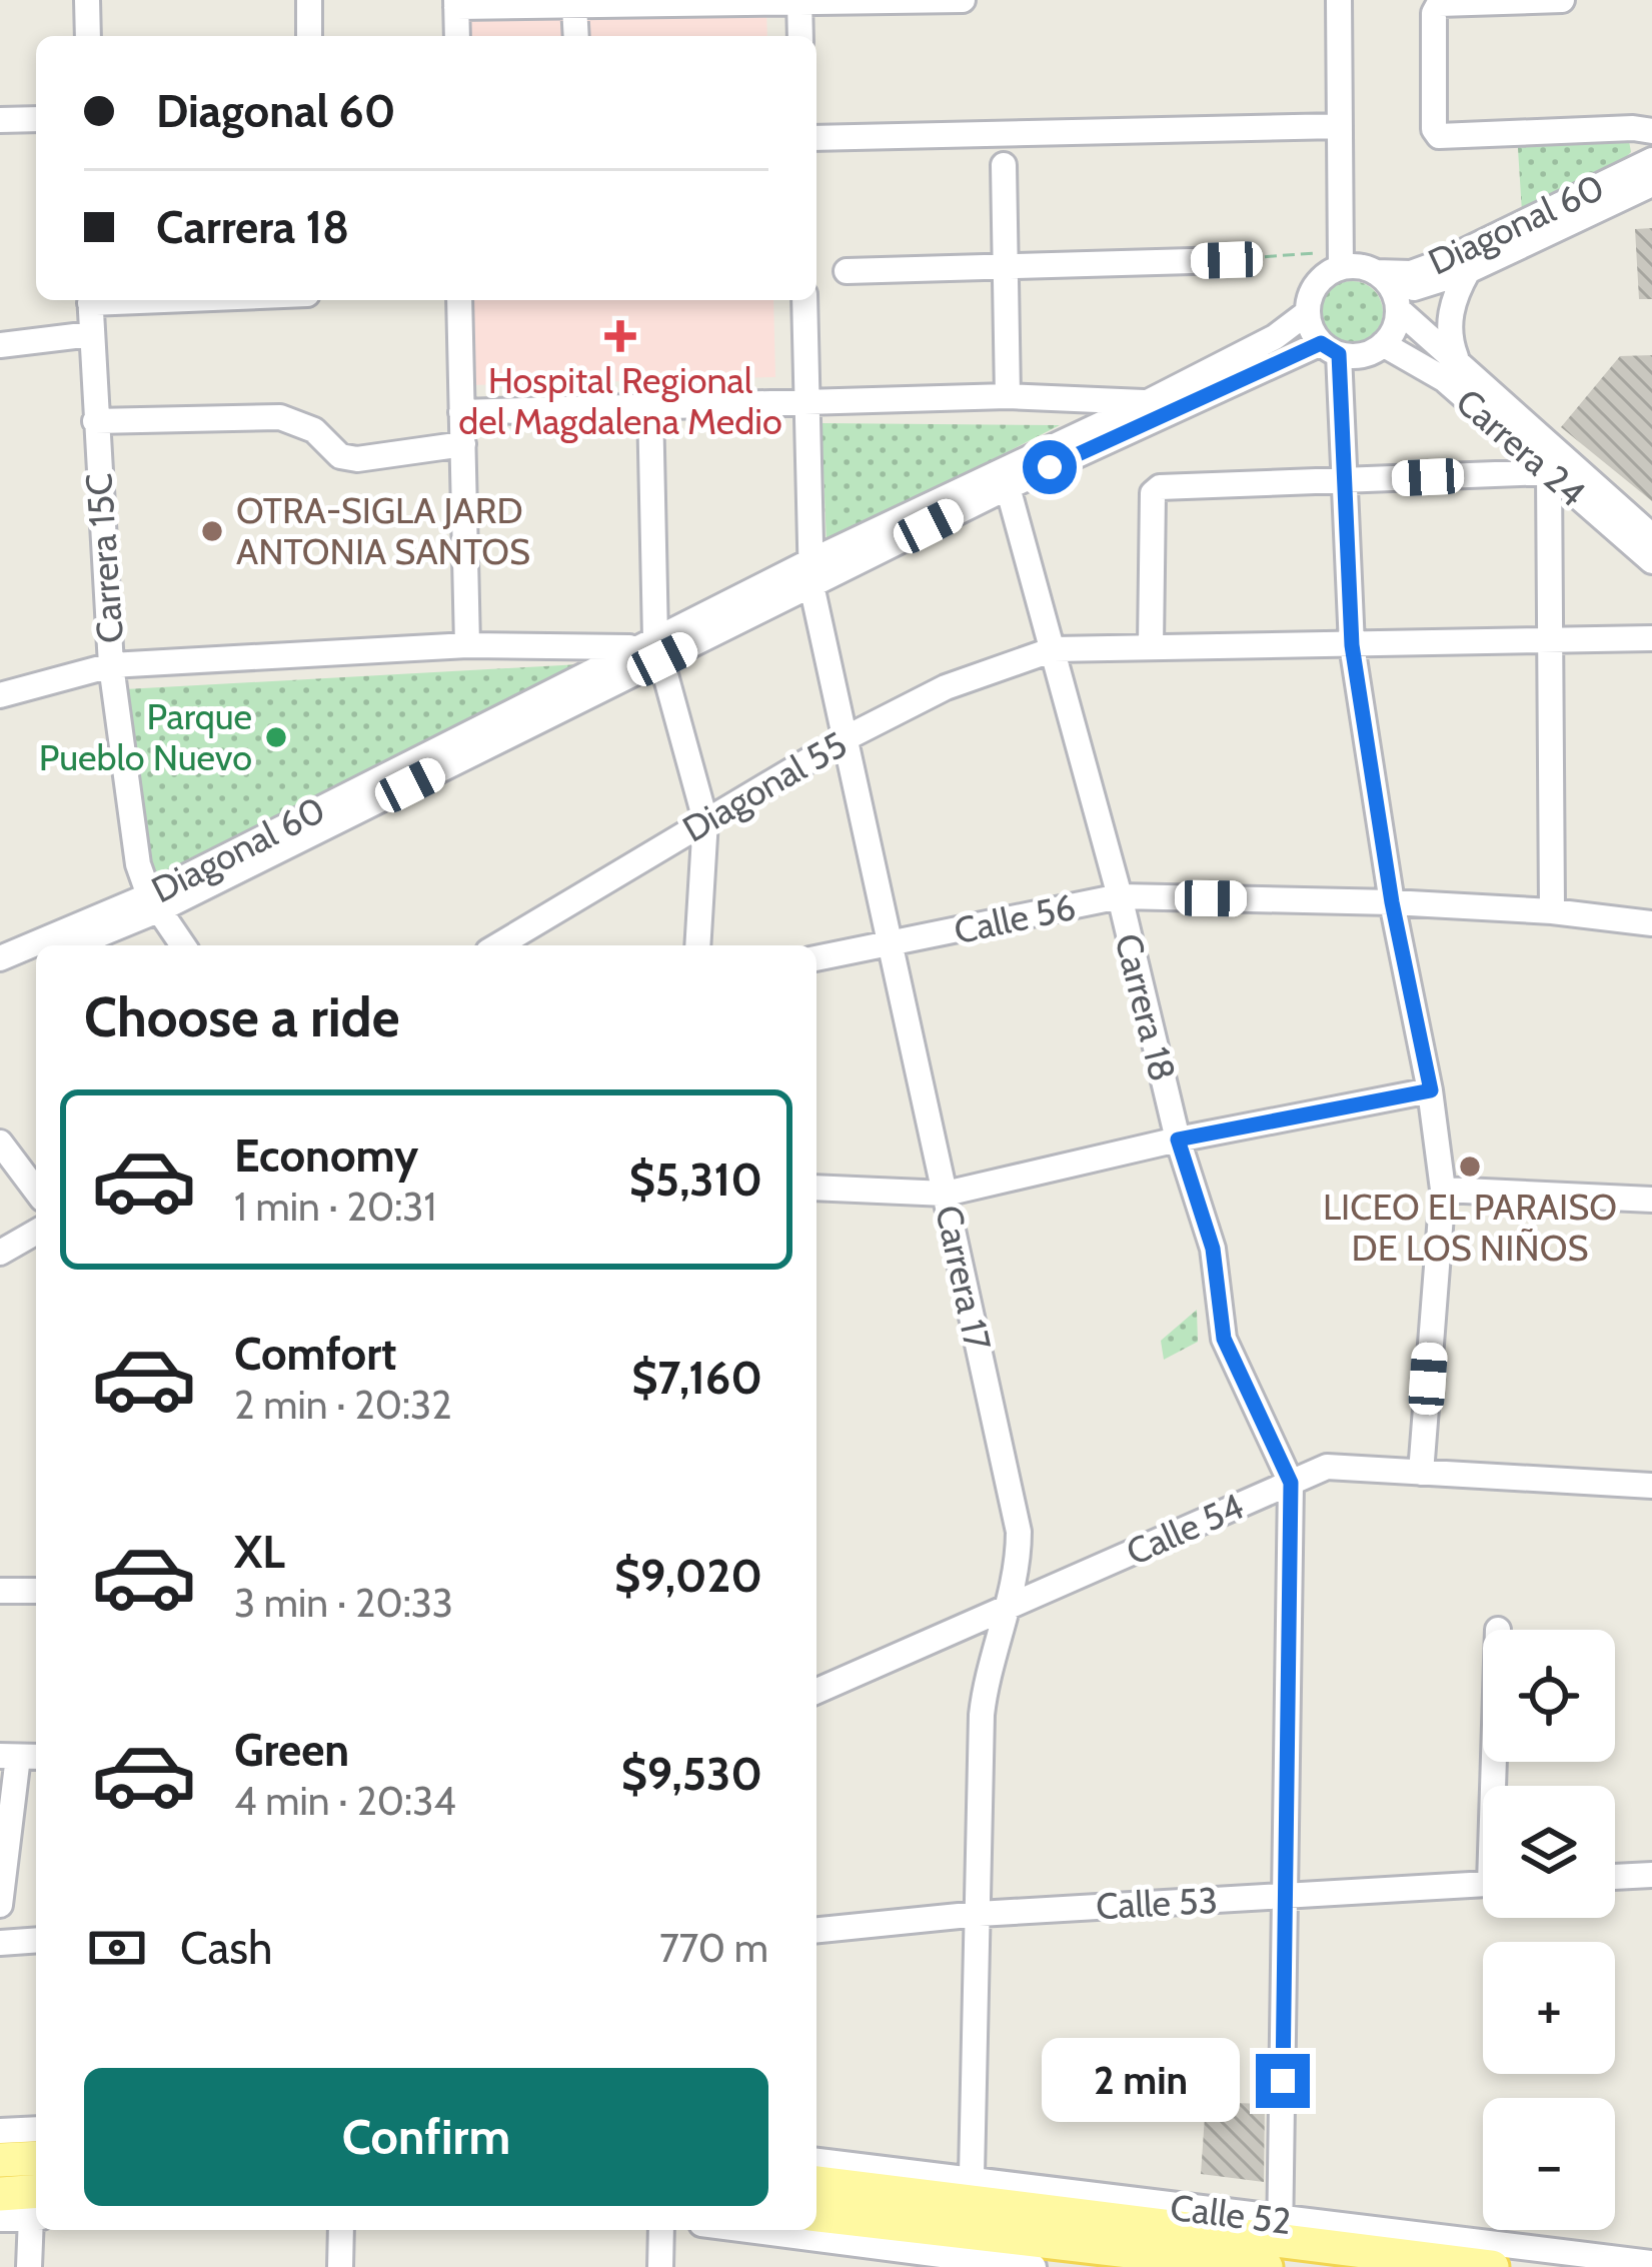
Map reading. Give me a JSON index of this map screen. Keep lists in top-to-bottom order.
{
  "streets": {
    "main road": ["Calle 52"],
    "street": [
      "Diagonal 60",
      "Carrera 24",
      "Carrera 15C",
      "Diagonal 55",
      "Calle 56",
      "Carrera 18",
      "Carrera 17",
      "Calle 54",
      "Calle 53"
    ]
  },
  "crossings": [
    ["Diagonal 60", "Carrera 24"],
    ["Diagonal 60", "Carrera 15C"],
    ["Diagonal 60", "Carrera 18"],
    ["Diagonal 60", "Carrera 17"],
    ["Diagonal 55", "Carrera 18"],
    ["Diagonal 55", "Carrera 17"],
    ["Calle 56", "Carrera 18"],
    ["Calle 56", "Carrera 17"],
    ["Carrera 18", "Calle 54"],
    ["Carrera 18", "Calle 53"],
    ["Carrera 18", "Calle 52"],
    ["Carrera 17", "Calle 54"],
    ["Carrera 17", "Calle 53"],
    ["Carrera 17", "Calle 52"]
  ],
  "places": {
    "health": ["Hospital Regional del Magdalena Medio"],
    "other": ["OTRA-SIGLA JARD ANTONIA SANTOS", "Parque Pueblo Nuevo", "LICEO EL PARAISO DE LOS NIÑOS"]
  },
  "page": {
    "banner": ["Diagonal 60", "Carrera 18"],
    "heading": "Choose a ride",
    "list": [
      {
        "name": "Economy",
        "note": "1 min · 20:31",
        "value": "$5,310"
      },
      {
        "name": "Comfort",
        "note": "2 min · 20:32",
        "value": "$7,160"
      },
      {
        "name": "XL",
        "note": "3 min · 20:33",
        "value": "$9,020"
      },
      {
        "name": "Green",
        "note": "4 min · 20:34",
        "value": "$9,530"
      }
    ],
    "map_buttons": ["+", "−"],
    "pay": ["Cash", "770 m"],
    "bubble": "2 min",
    "buttons": "Confirm"
  }
}
